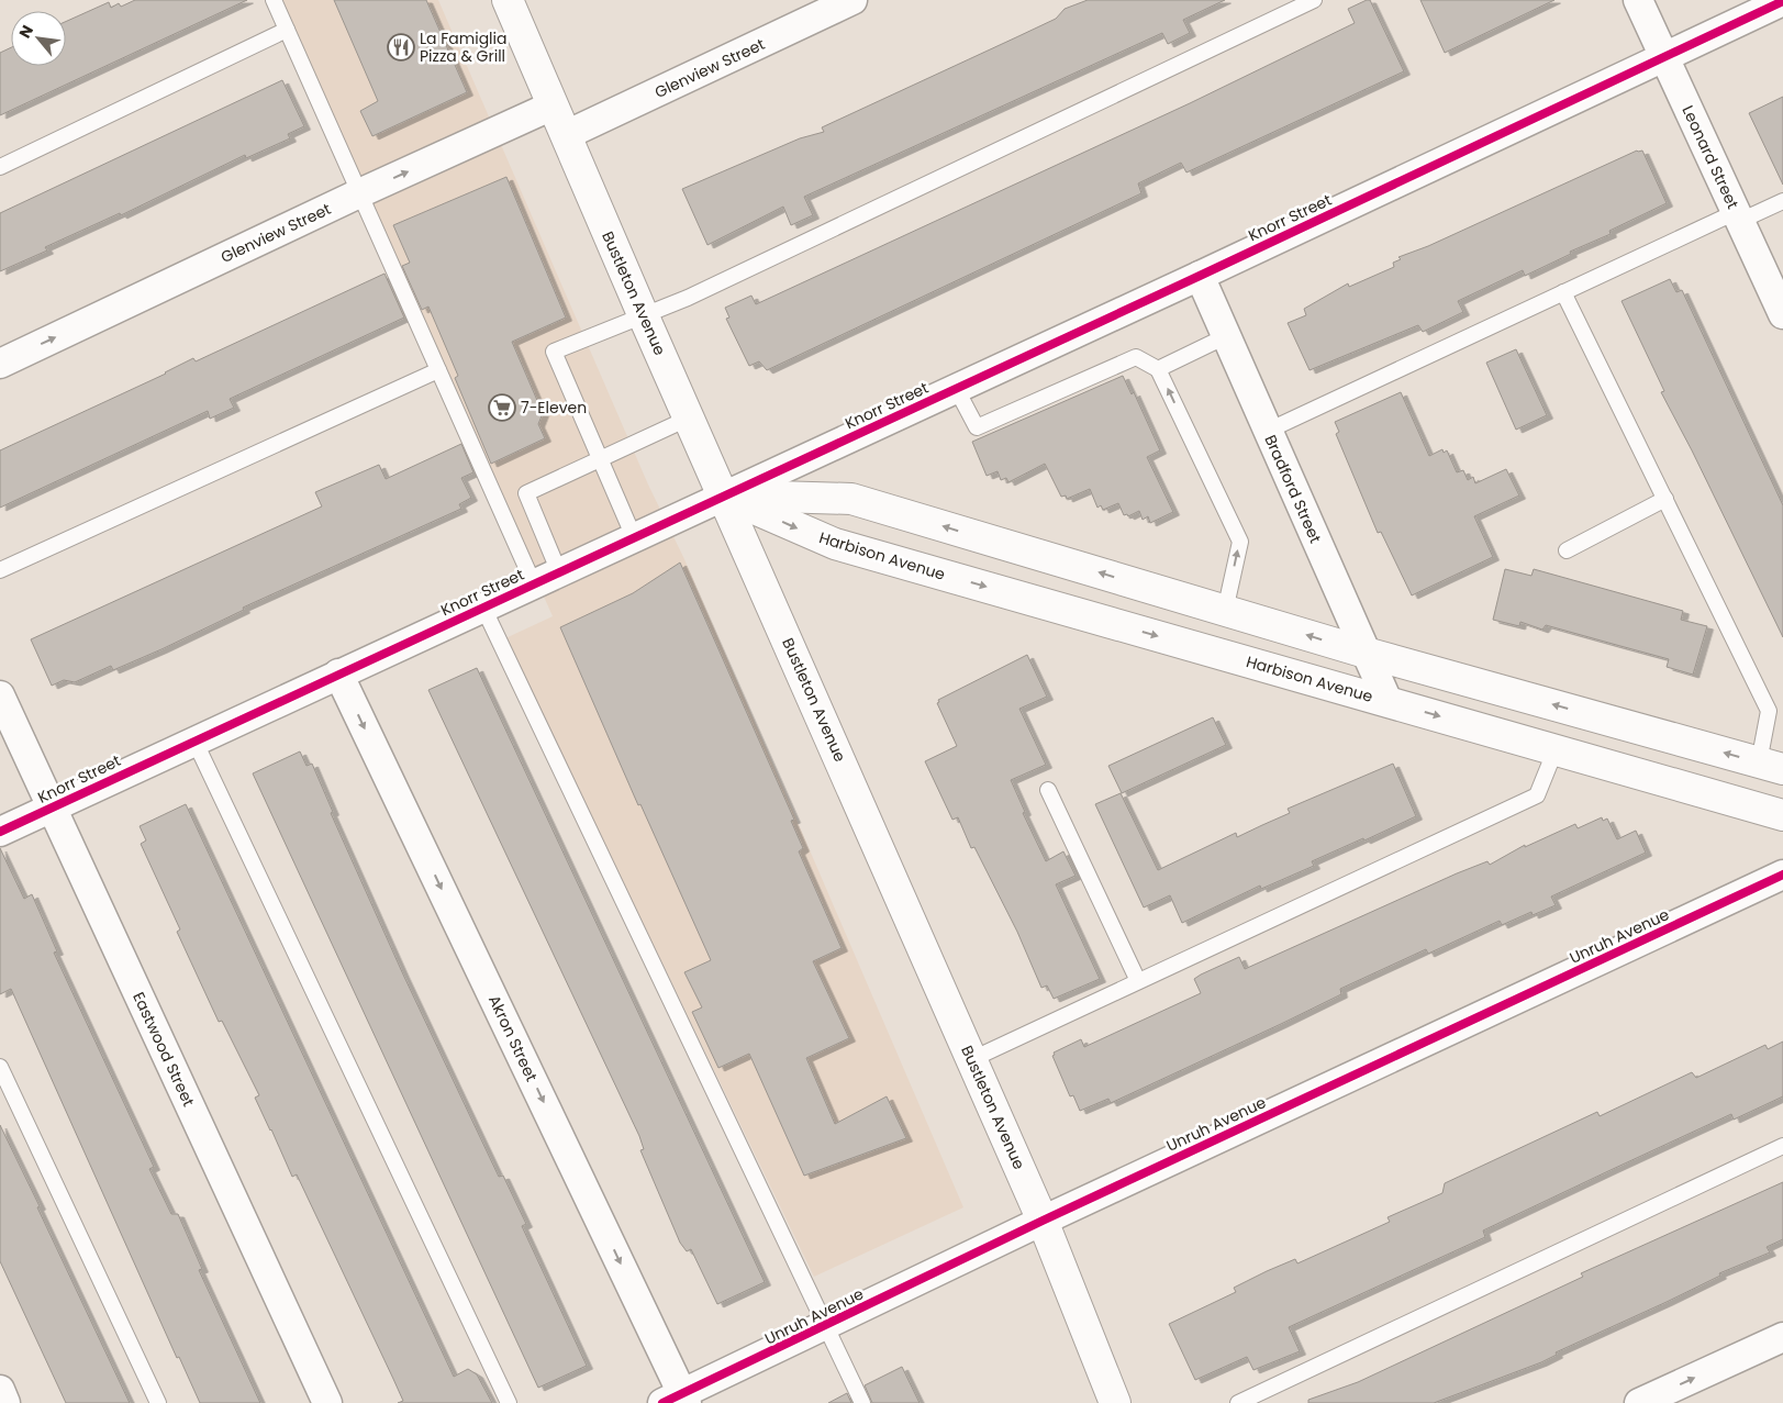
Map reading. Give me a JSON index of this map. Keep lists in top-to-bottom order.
{
  "streets": {
    "main road": ["Bustleton Avenue", "Harbison Avenue"],
    "street": [
      "Glenview Street",
      "Leonard Street",
      "Knorr Street",
      "Bradford Street",
      "Unruh Avenue",
      "Akron Street",
      "Eastwood Street"
    ]
  },
  "crossings": [
    ["Glenview Street", "Bustleton Avenue"],
    ["Leonard Street", "Knorr Street"],
    ["Knorr Street", "Bustleton Avenue"],
    ["Knorr Street", "Bradford Street"],
    ["Knorr Street", "Harbison Avenue"],
    ["Knorr Street", "Akron Street"],
    ["Knorr Street", "Eastwood Street"],
    ["Bustleton Avenue", "Harbison Avenue"],
    ["Bustleton Avenue", "Unruh Avenue"],
    ["Bradford Street", "Harbison Avenue"],
    ["Unruh Avenue", "Akron Street"]
  ],
  "one_way": ["Glenview Street", "Akron Street"],
  "places": {
    "restaurant": ["La Famiglia Pizza & Grill"],
    "supermarket": ["7-Eleven"]
  },
  "north": "top left"
}
